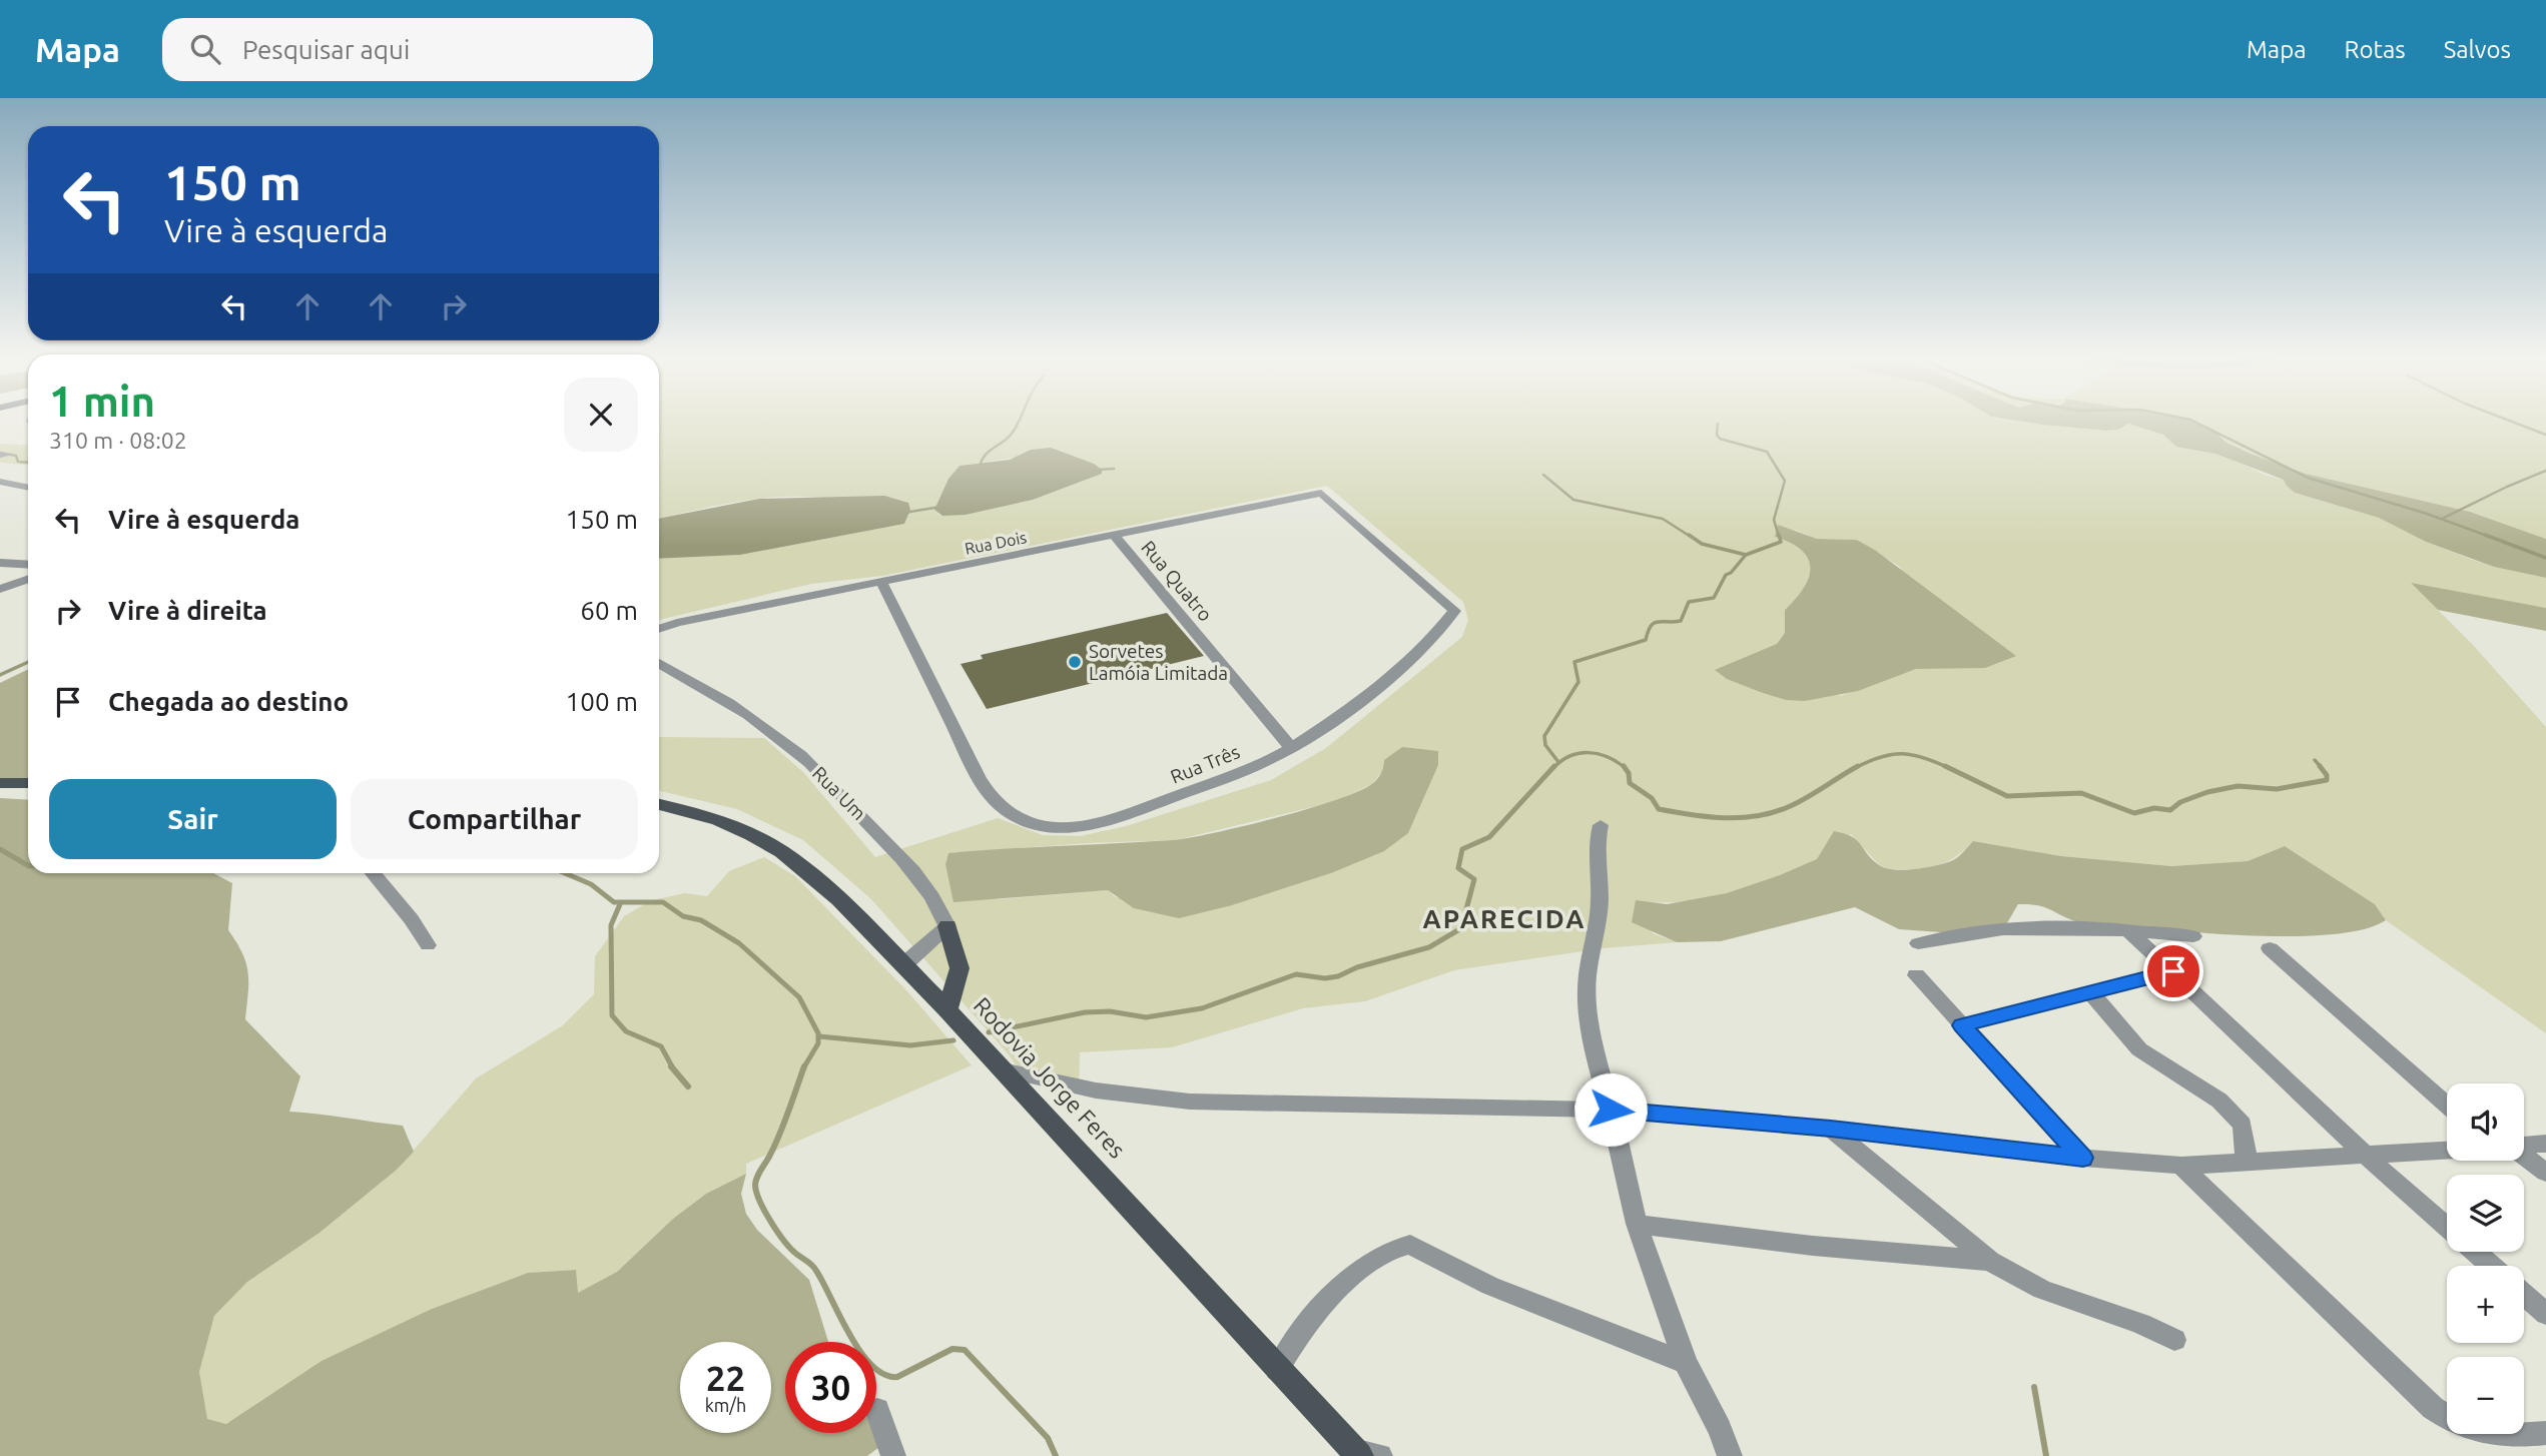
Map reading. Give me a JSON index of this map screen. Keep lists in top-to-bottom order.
{
  "streets": {
    "main road": ["Rodovia Jorge Feres"],
    "street": [
      "Rua Dois",
      "Rua Quatro",
      "Rua Três",
      "Rua Um"
    ]
  },
  "crossings": [
    ["Rua Dois", "Rua Quatro"],
    ["Rua Dois", "Rua Três"],
    ["Rua Quatro", "Rua Três"]
  ],
  "districts": ["APARECIDA"],
  "places": ["Sorvetes Lamóia Limitada"],
  "page": {
    "header": "Mapa",
    "search": "Pesquisar aqui",
    "nav": ["Mapa", "Rotas", "Salvos"],
    "turn": ["150 m", "Vire à esquerda"],
    "heading": ["1 min", "310 m · 08:02"],
    "list": [
      {
        "name": "Vire à esquerda",
        "value": "150 m"
      },
      {
        "name": "Vire à direita",
        "value": "60 m"
      },
      {
        "name": "Chegada ao destino",
        "value": "100 m"
      }
    ],
    "buttons": ["Sair", "Compartilhar"],
    "map_buttons": ["+", "−"],
    "speed": "22 km/h",
    "limit": "30"
  }
}
